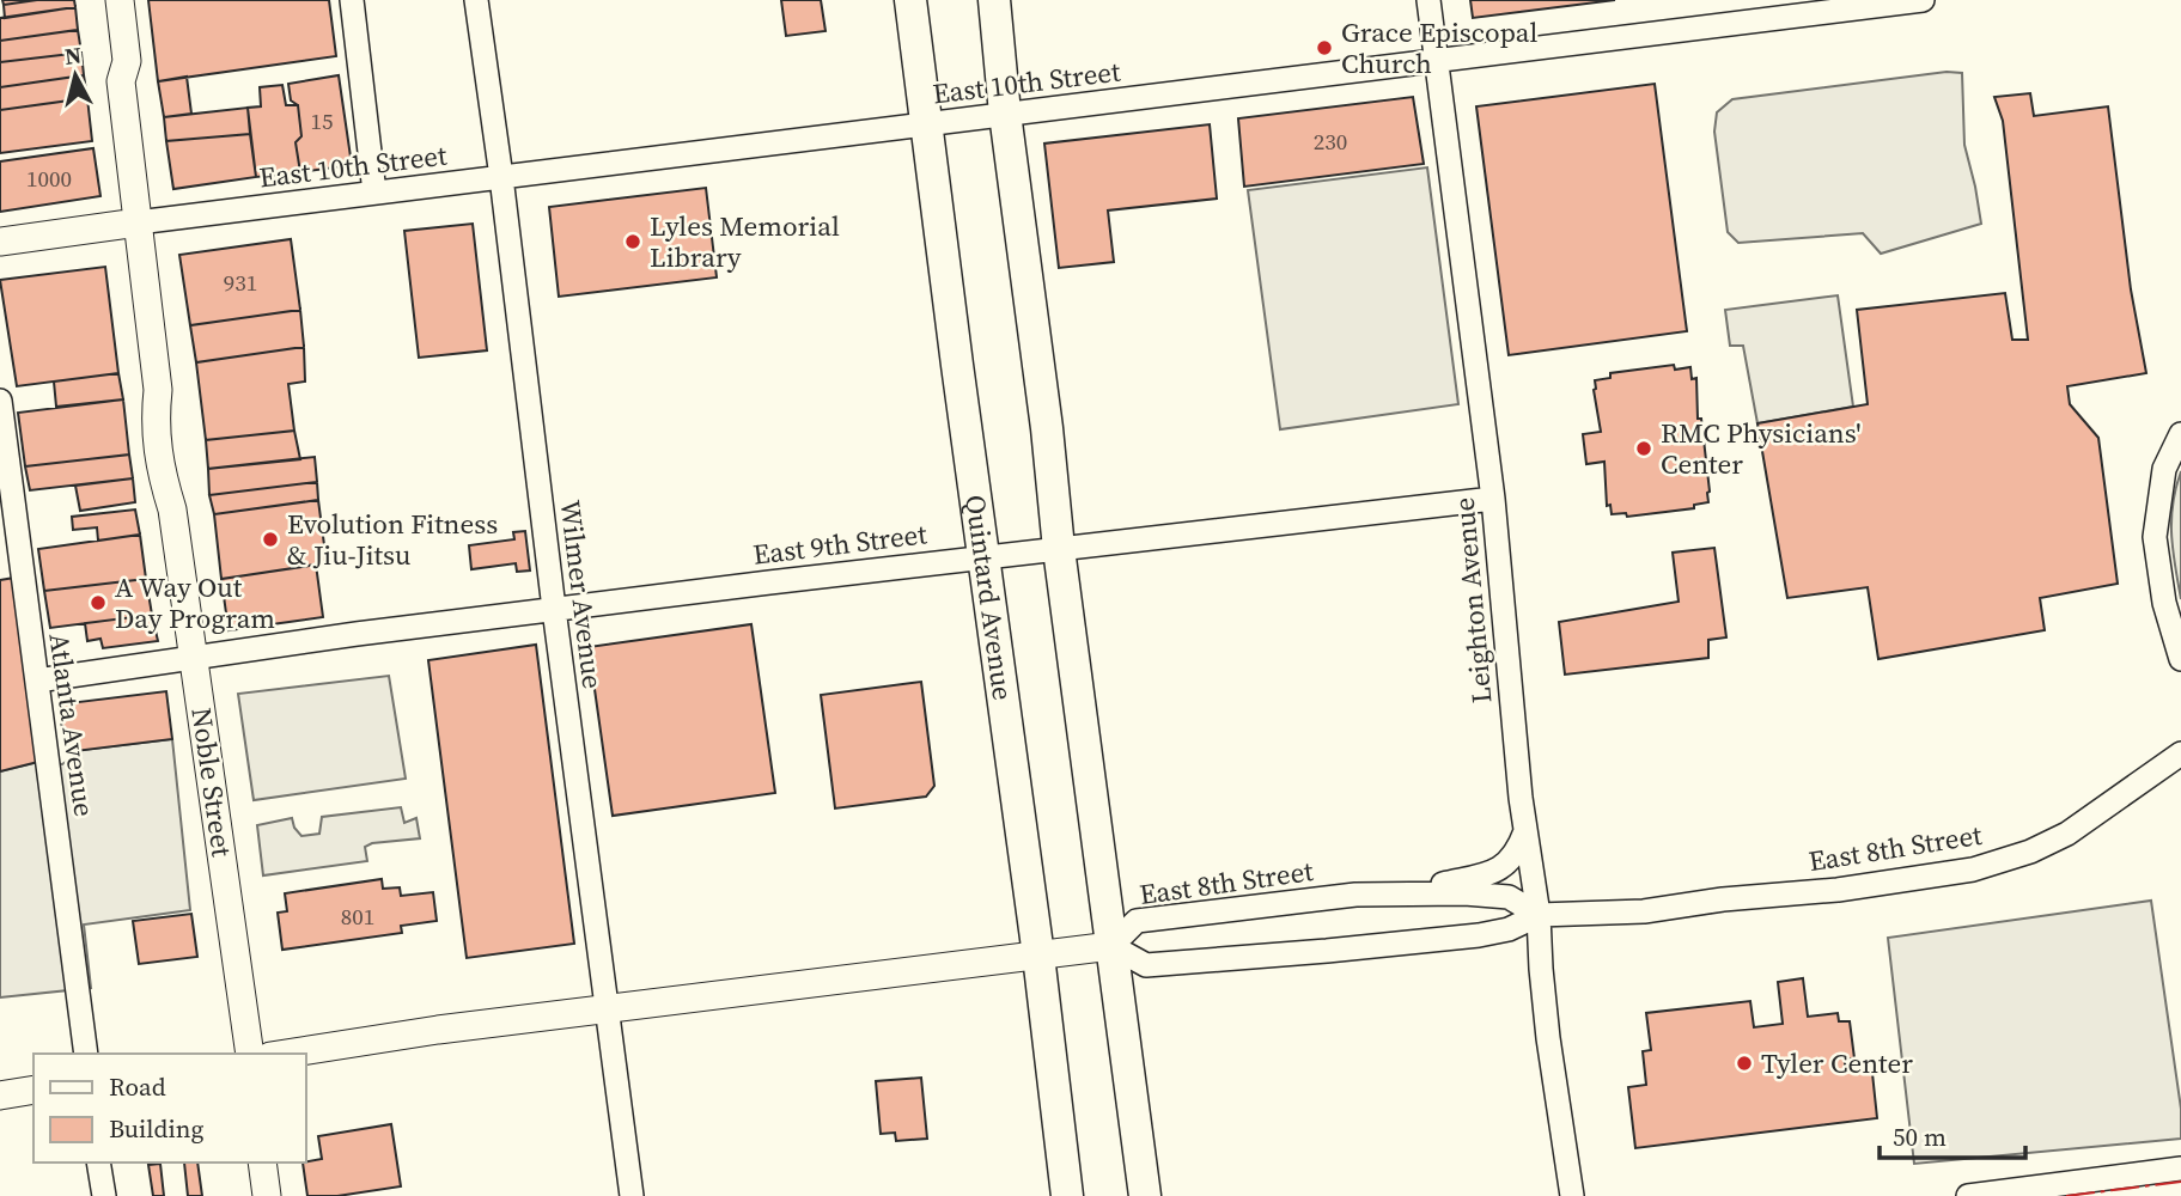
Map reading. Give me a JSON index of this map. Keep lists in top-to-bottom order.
{
  "streets": {
    "highway": ["Quintard Avenue"],
    "main road": ["Noble Street"],
    "street": [
      "East 10th Street",
      "East 9th Street",
      "Wilmer Avenue",
      "Leighton Avenue",
      "Atlanta Avenue",
      "East 8th Street"
    ]
  },
  "crossings": [
    ["East 10th Street", "Wilmer Avenue"],
    ["East 10th Street", "Quintard Avenue"],
    ["East 10th Street", "Leighton Avenue"],
    ["East 10th Street", "Noble Street"],
    ["East 9th Street", "Wilmer Avenue"],
    ["East 9th Street", "Quintard Avenue"],
    ["East 9th Street", "Leighton Avenue"],
    ["East 9th Street", "Atlanta Avenue"],
    ["East 9th Street", "Noble Street"],
    ["Leighton Avenue", "East 8th Street"]
  ],
  "places": [
    "Grace Episcopal Church",
    "Lyles Memorial Library",
    "RMC Physicians' Center",
    "Evolution Fitness & Jiu-Jitsu",
    "A Way Out Day Program",
    "Tyler Center"
  ],
  "house_numbers": [
    "15",
    "230",
    "1000",
    "931",
    "801"
  ],
  "legend": ["Road", "Building"],
  "scale_bar": "50 m",
  "north": "top"
}
